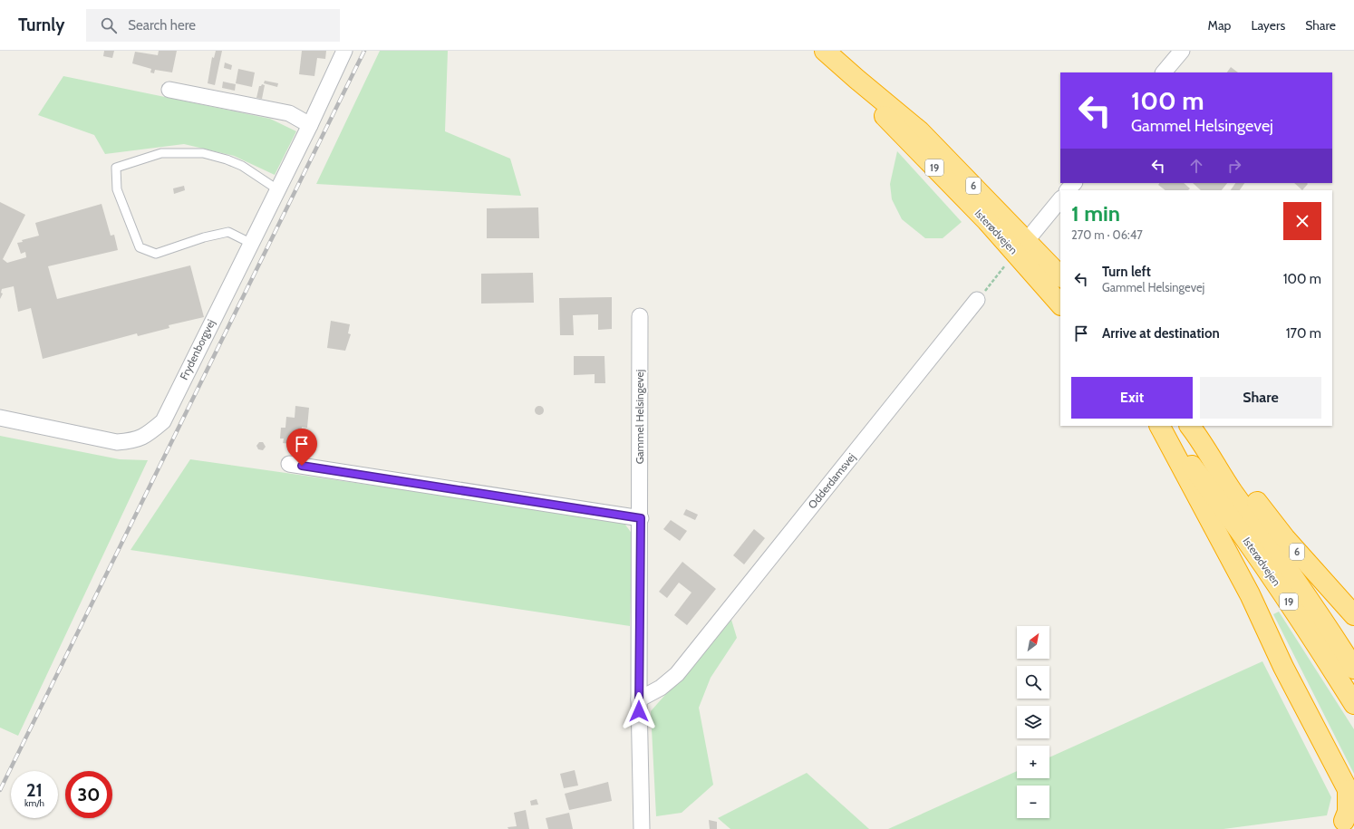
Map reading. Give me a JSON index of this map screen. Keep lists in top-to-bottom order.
{
  "streets": {
    "highway": ["19", "6", "Isterødvejen"],
    "street": ["Frydenborgvej", "Gammel Helsingevej", "Odderdamsvej"]
  },
  "crossings": [
    ["6", "Isterødvejen"],
    ["Gammel Helsingevej", "Odderdamsvej"]
  ],
  "north": "top right",
  "page": {
    "header": "Turnly",
    "search": "Search here",
    "nav": ["Map", "Layers", "Share"],
    "turn": ["100 m", "Gammel Helsingevej"],
    "heading": ["1 min", "270 m · 06:47"],
    "list": [
      {
        "name": "Turn left",
        "note": "Gammel Helsingevej",
        "value": "100 m"
      },
      {
        "name": "Arrive at destination",
        "value": "170 m"
      }
    ],
    "buttons": ["Exit", "Share"],
    "map_buttons": ["+", "−"],
    "speed": "21 km/h",
    "limit": "30"
  }
}
